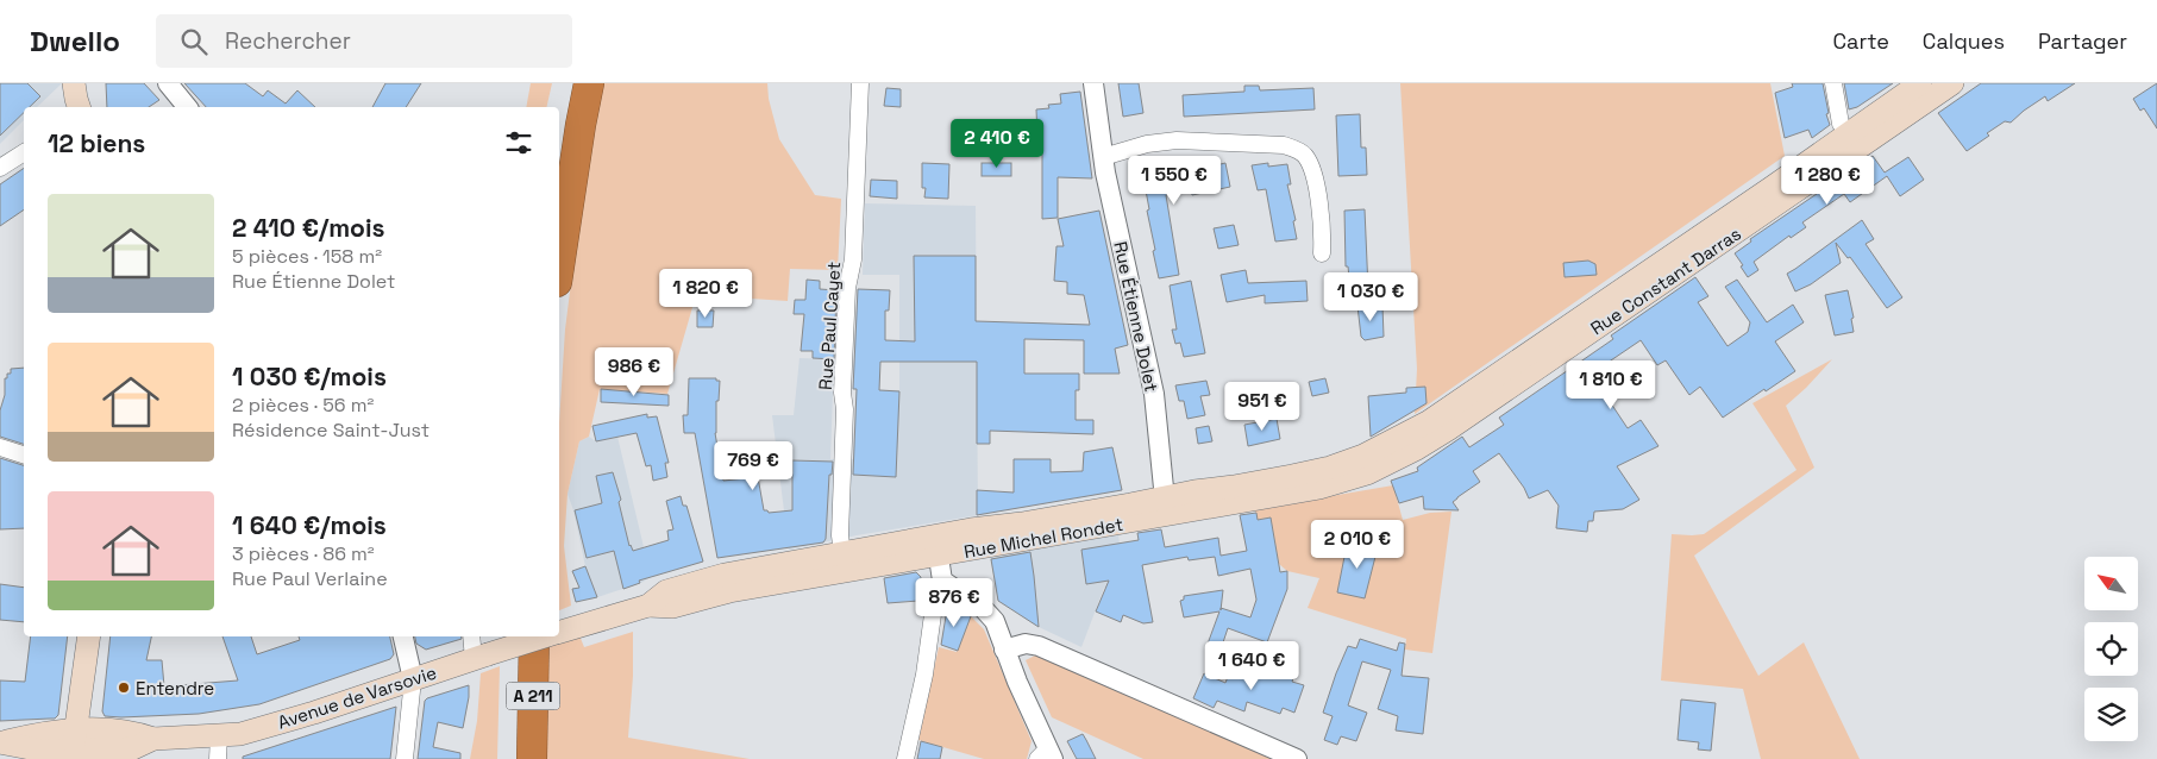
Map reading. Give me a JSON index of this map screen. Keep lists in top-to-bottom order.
{
  "streets": {
    "highway": ["A 211"],
    "main road": ["Rue Constant Darras", "Rue Michel Rondet", "Avenue de Varsovie"],
    "street": ["Rue Étienne Dolet", "Rue Paul Cayet"]
  },
  "crossings": [
    ["Rue Constant Darras", "Rue Michel Rondet"],
    ["Rue Étienne Dolet", "Rue Michel Rondet"],
    ["Rue Paul Cayet", "Rue Michel Rondet"],
    ["Rue Michel Rondet", "Avenue de Varsovie"]
  ],
  "places": ["Entendre"],
  "north": "top left",
  "page": {
    "header": "Dwello",
    "search": "Rechercher",
    "nav": ["Carte", "Calques", "Partager"],
    "heading": "12 biens",
    "price": [
      "2 410 €",
      "1 550 €",
      "1 280 €",
      "1 820 €",
      "1 030 €",
      "986 €",
      "1 810 €",
      "951 €",
      "769 €",
      "2 010 €",
      "876 €",
      "1 640 €"
    ],
    "list": [
      {
        "name": "2 410 €/mois",
        "note": "5 pièces · 158 m² · Rue Étienne Dolet"
      },
      {
        "name": "1 030 €/mois",
        "note": "2 pièces · 56 m² · Résidence Saint-Just"
      },
      {
        "name": "1 640 €/mois",
        "note": "3 pièces · 86 m² · Rue Paul Verlaine"
      }
    ]
  }
}
